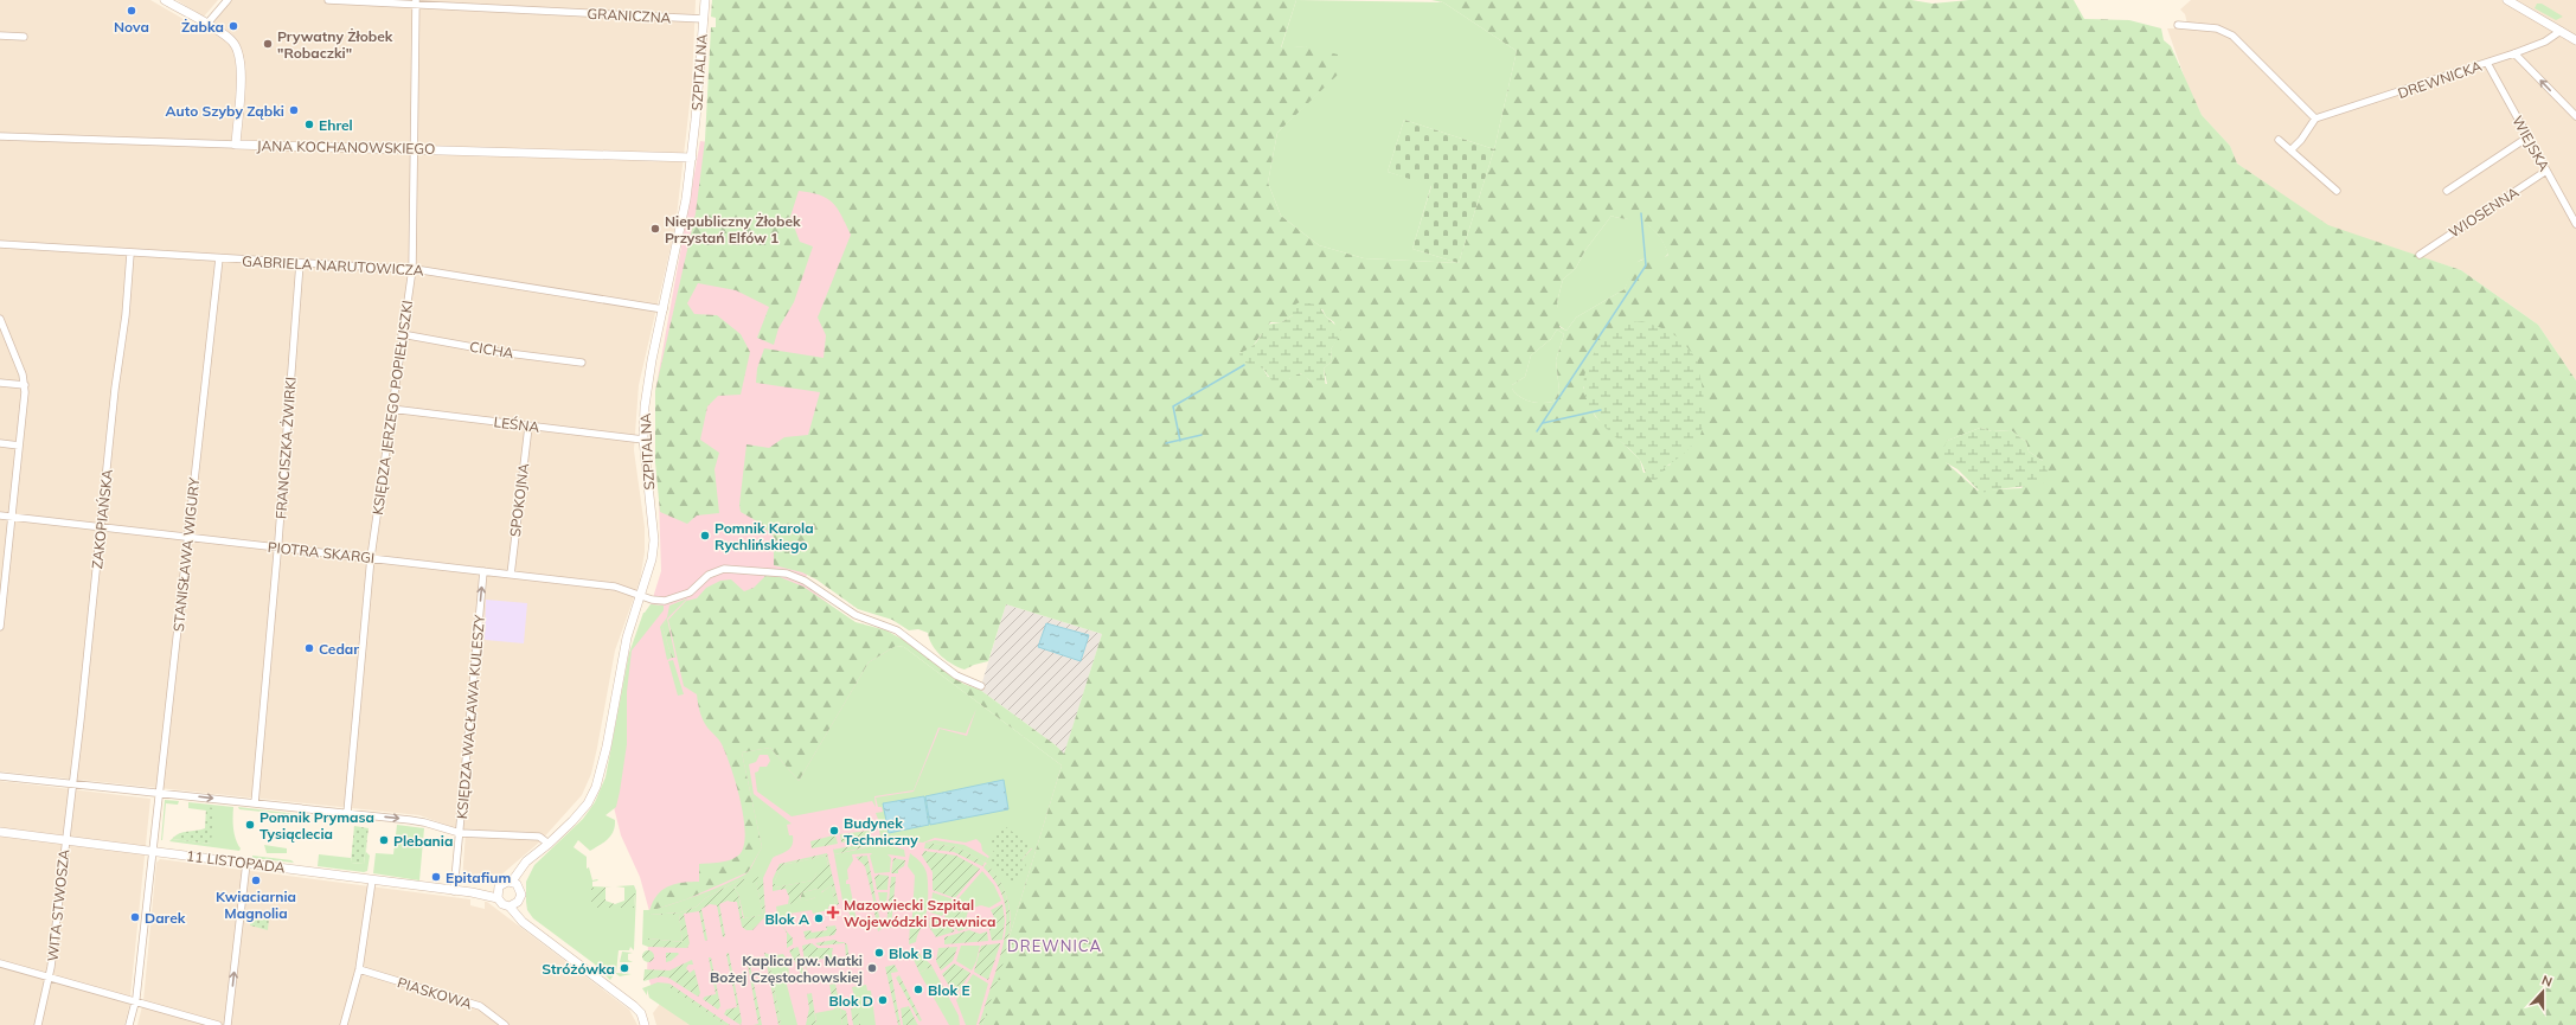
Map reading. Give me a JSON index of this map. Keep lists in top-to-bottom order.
{
  "streets": {
    "street": [
      "GRANICZNA",
      "SZPITALNA",
      "DREWNICKA",
      "WIEJSKA",
      "JANA KOCHANOWSKIEGO",
      "WIOSENNA",
      "GABRIELA NARUTOWICZA",
      "CICHA",
      "KSIĘDZA JERZEGO POPIEŁUSZKI",
      "LEŚNA",
      "FRANCISZKA ŻWIRKI",
      "SPOKOJNA",
      "ZAKOPIAŃSKA",
      "PIOTRA SKARGI",
      "STANISŁAWA WIGURY",
      "KSIĘDZA WACŁAWA KULESZY",
      "11 LISTOPADA",
      "WITA STWOSZA",
      "PIASKOWA"
    ]
  },
  "crossings": [
    ["GRANICZNA", "SZPITALNA"],
    ["GRANICZNA", "KSIĘDZA JERZEGO POPIEŁUSZKI"],
    ["SZPITALNA", "JANA KOCHANOWSKIEGO"],
    ["SZPITALNA", "GABRIELA NARUTOWICZA"],
    ["SZPITALNA", "LEŚNA"],
    ["SZPITALNA", "PIOTRA SKARGI"],
    ["DREWNICKA", "WIEJSKA"],
    ["WIEJSKA", "WIOSENNA"],
    ["JANA KOCHANOWSKIEGO", "KSIĘDZA JERZEGO POPIEŁUSZKI"],
    ["GABRIELA NARUTOWICZA", "KSIĘDZA JERZEGO POPIEŁUSZKI"],
    ["GABRIELA NARUTOWICZA", "FRANCISZKA ŻWIRKI"],
    ["GABRIELA NARUTOWICZA", "ZAKOPIAŃSKA"],
    ["GABRIELA NARUTOWICZA", "STANISŁAWA WIGURY"],
    ["CICHA", "KSIĘDZA JERZEGO POPIEŁUSZKI"],
    ["KSIĘDZA JERZEGO POPIEŁUSZKI", "LEŚNA"],
    ["KSIĘDZA JERZEGO POPIEŁUSZKI", "PIOTRA SKARGI"],
    ["LEŚNA", "SPOKOJNA"],
    ["FRANCISZKA ŻWIRKI", "PIOTRA SKARGI"],
    ["SPOKOJNA", "PIOTRA SKARGI"],
    ["ZAKOPIAŃSKA", "PIOTRA SKARGI"],
    ["ZAKOPIAŃSKA", "WITA STWOSZA"],
    ["PIOTRA SKARGI", "STANISŁAWA WIGURY"],
    ["PIOTRA SKARGI", "KSIĘDZA WACŁAWA KULESZY"],
    ["STANISŁAWA WIGURY", "11 LISTOPADA"],
    ["KSIĘDZA WACŁAWA KULESZY", "11 LISTOPADA"],
    ["11 LISTOPADA", "WITA STWOSZA"]
  ],
  "one_way": ["KSIĘDZA WACŁAWA KULESZY"],
  "districts": ["DREWNICA"],
  "places": {
    "other": [
      "Nova",
      "Żabka",
      "Prywatny Żłobek \"Robaczki\"",
      "Auto Szyby Ząbki",
      "Ehrel",
      "Niepubliczny Żłobek Przystań Elfów 1",
      "Pomnik Karola Rychlińskiego",
      "Cedar",
      "Pomnik Prymasa Tysiąclecia",
      "Budynek Techniczny",
      "Plebania",
      "Epitafium",
      "Kwiaciarnia Magnolia",
      "Darek",
      "Blok A",
      "Blok B",
      "Stróżówka",
      "Kaplica pw. Matki Bożej Częstochowskiej",
      "Blok E",
      "Blok D"
    ],
    "health": ["Mazowiecki Szpital Wojewódzki Drewnica"]
  },
  "north": "top"
}
